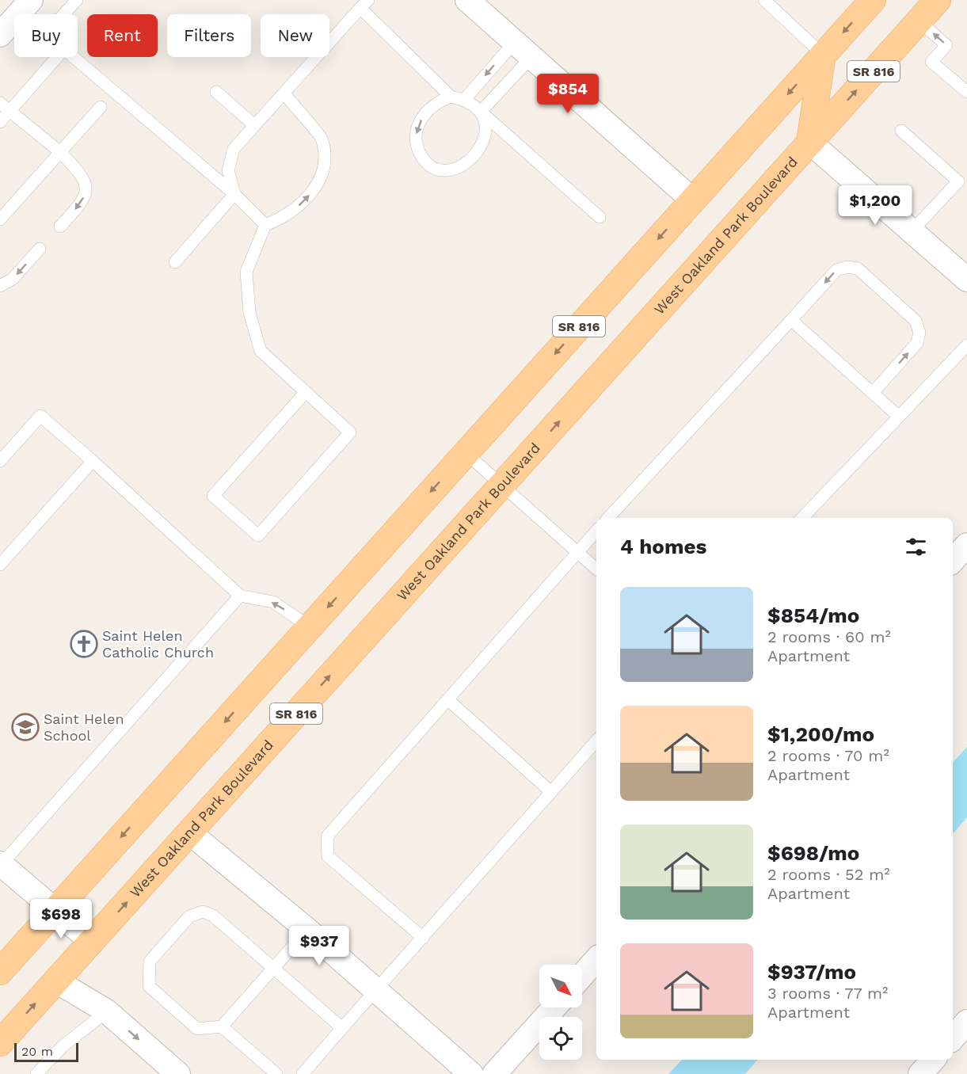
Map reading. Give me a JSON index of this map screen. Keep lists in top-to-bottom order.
{
  "streets": {
    "main road": ["SR 816", "West Oakland Park Boulevard"]
  },
  "places": {
    "church": ["Saint Helen Catholic Church"],
    "school or university": ["Saint Helen School"]
  },
  "scale_bar": "20 m",
  "north": "bottom right",
  "page": {
    "chip": [
      "Buy",
      "Rent",
      "Filters",
      "New"
    ],
    "price": [
      "$854",
      "$1,200",
      "$698",
      "$937"
    ],
    "heading": "4 homes",
    "list": [
      {
        "name": "$854/mo",
        "note": "2 rooms · 60 m² · Apartment"
      },
      {
        "name": "$1,200/mo",
        "note": "2 rooms · 70 m² · Apartment"
      },
      {
        "name": "$698/mo",
        "note": "2 rooms · 52 m² · Apartment"
      },
      {
        "name": "$937/mo",
        "note": "3 rooms · 77 m² · Apartment"
      }
    ],
    "scale": "20 m"
  }
}
